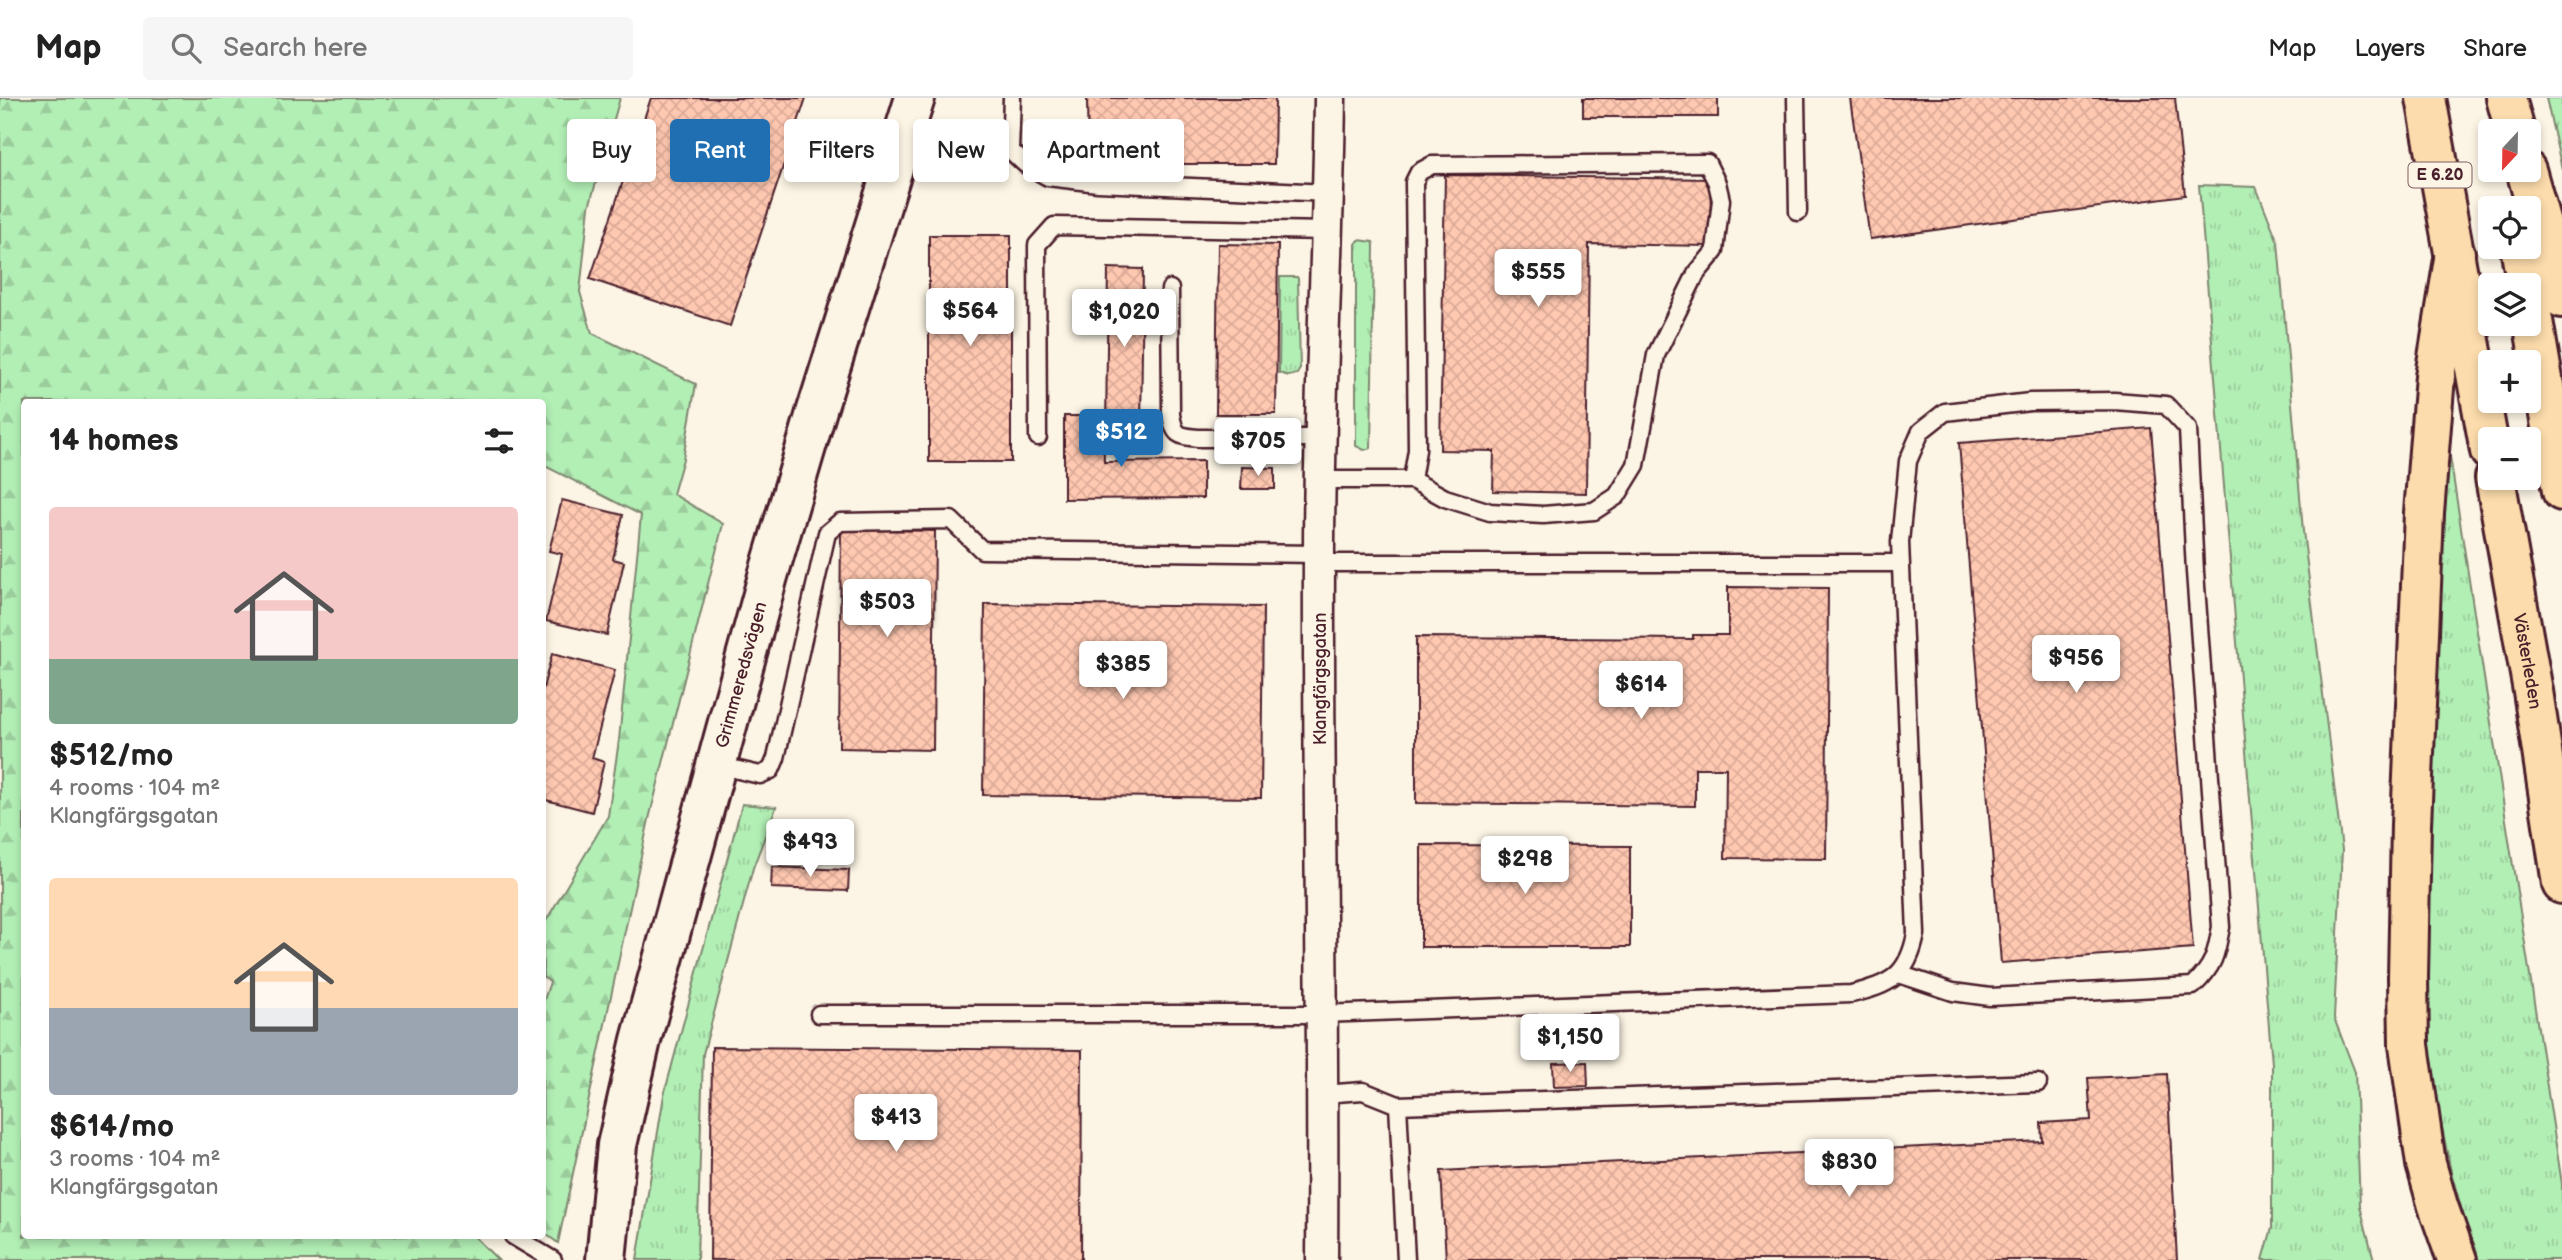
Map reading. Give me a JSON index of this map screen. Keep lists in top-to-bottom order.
{
  "streets": {
    "highway": ["E 6.20", "Västerleden"],
    "street": ["Grimmeredsvägen", "Klangfärgsgatan"]
  },
  "north": "bottom",
  "page": {
    "header": "Map",
    "search": "Search here",
    "nav": ["Map", "Layers", "Share"],
    "map_buttons": ["+", "−"],
    "chip": [
      "Buy",
      "Rent",
      "Filters",
      "New",
      "Apartment"
    ],
    "price": [
      "$555",
      "$564",
      "$1,020",
      "$512",
      "$705",
      "$503",
      "$956",
      "$385",
      "$614",
      "$493",
      "$298",
      "$1,150",
      "$413",
      "$830"
    ],
    "heading": "14 homes",
    "list": [
      {
        "name": "$512/mo",
        "note": "4 rooms · 104 m² · Klangfärgsgatan"
      },
      {
        "name": "$614/mo",
        "note": "3 rooms · 104 m² · Klangfärgsgatan"
      }
    ]
  }
}
